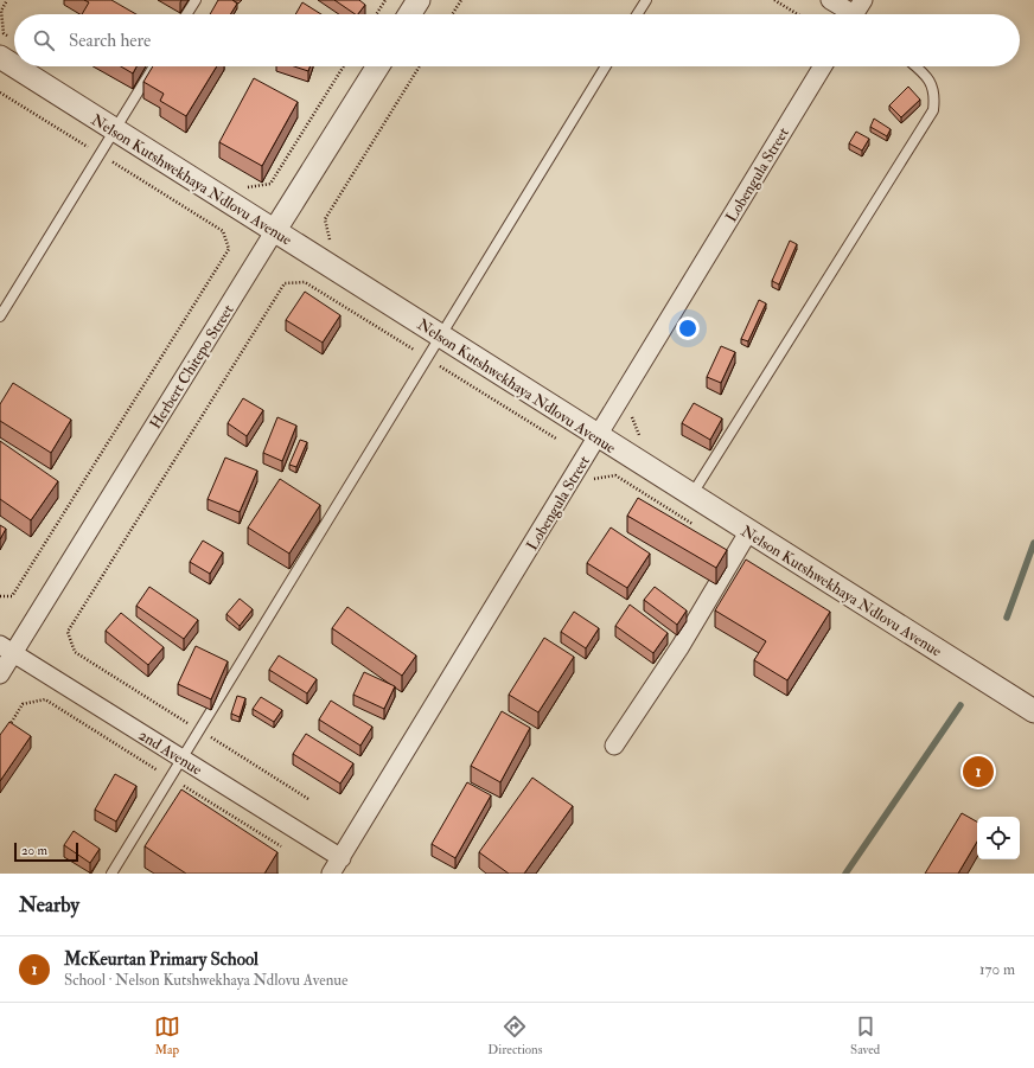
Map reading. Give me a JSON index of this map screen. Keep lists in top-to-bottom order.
{
  "streets": {
    "street": [
      "Lobengula Street",
      "Nelson Kutshwekhaya Ndlovu Avenue",
      "Herbert Chitepo Street",
      "2nd Avenue"
    ]
  },
  "crossings": [
    ["Lobengula Street", "Nelson Kutshwekhaya Ndlovu Avenue"],
    ["Lobengula Street", "2nd Avenue"],
    ["Nelson Kutshwekhaya Ndlovu Avenue", "Herbert Chitepo Street"],
    ["Herbert Chitepo Street", "2nd Avenue"]
  ],
  "scale_bar": "20 m",
  "page": {
    "search": "Search here",
    "pins": "1",
    "scale": "20 m",
    "heading": "Nearby",
    "list": [
      {
        "mark": "1",
        "name": "McKeurtan Primary School",
        "note": "School · Nelson Kutshwekhaya Ndlovu Avenue",
        "value": "170 m"
      }
    ],
    "nav": ["Map", "Directions", "Saved"]
  }
}
